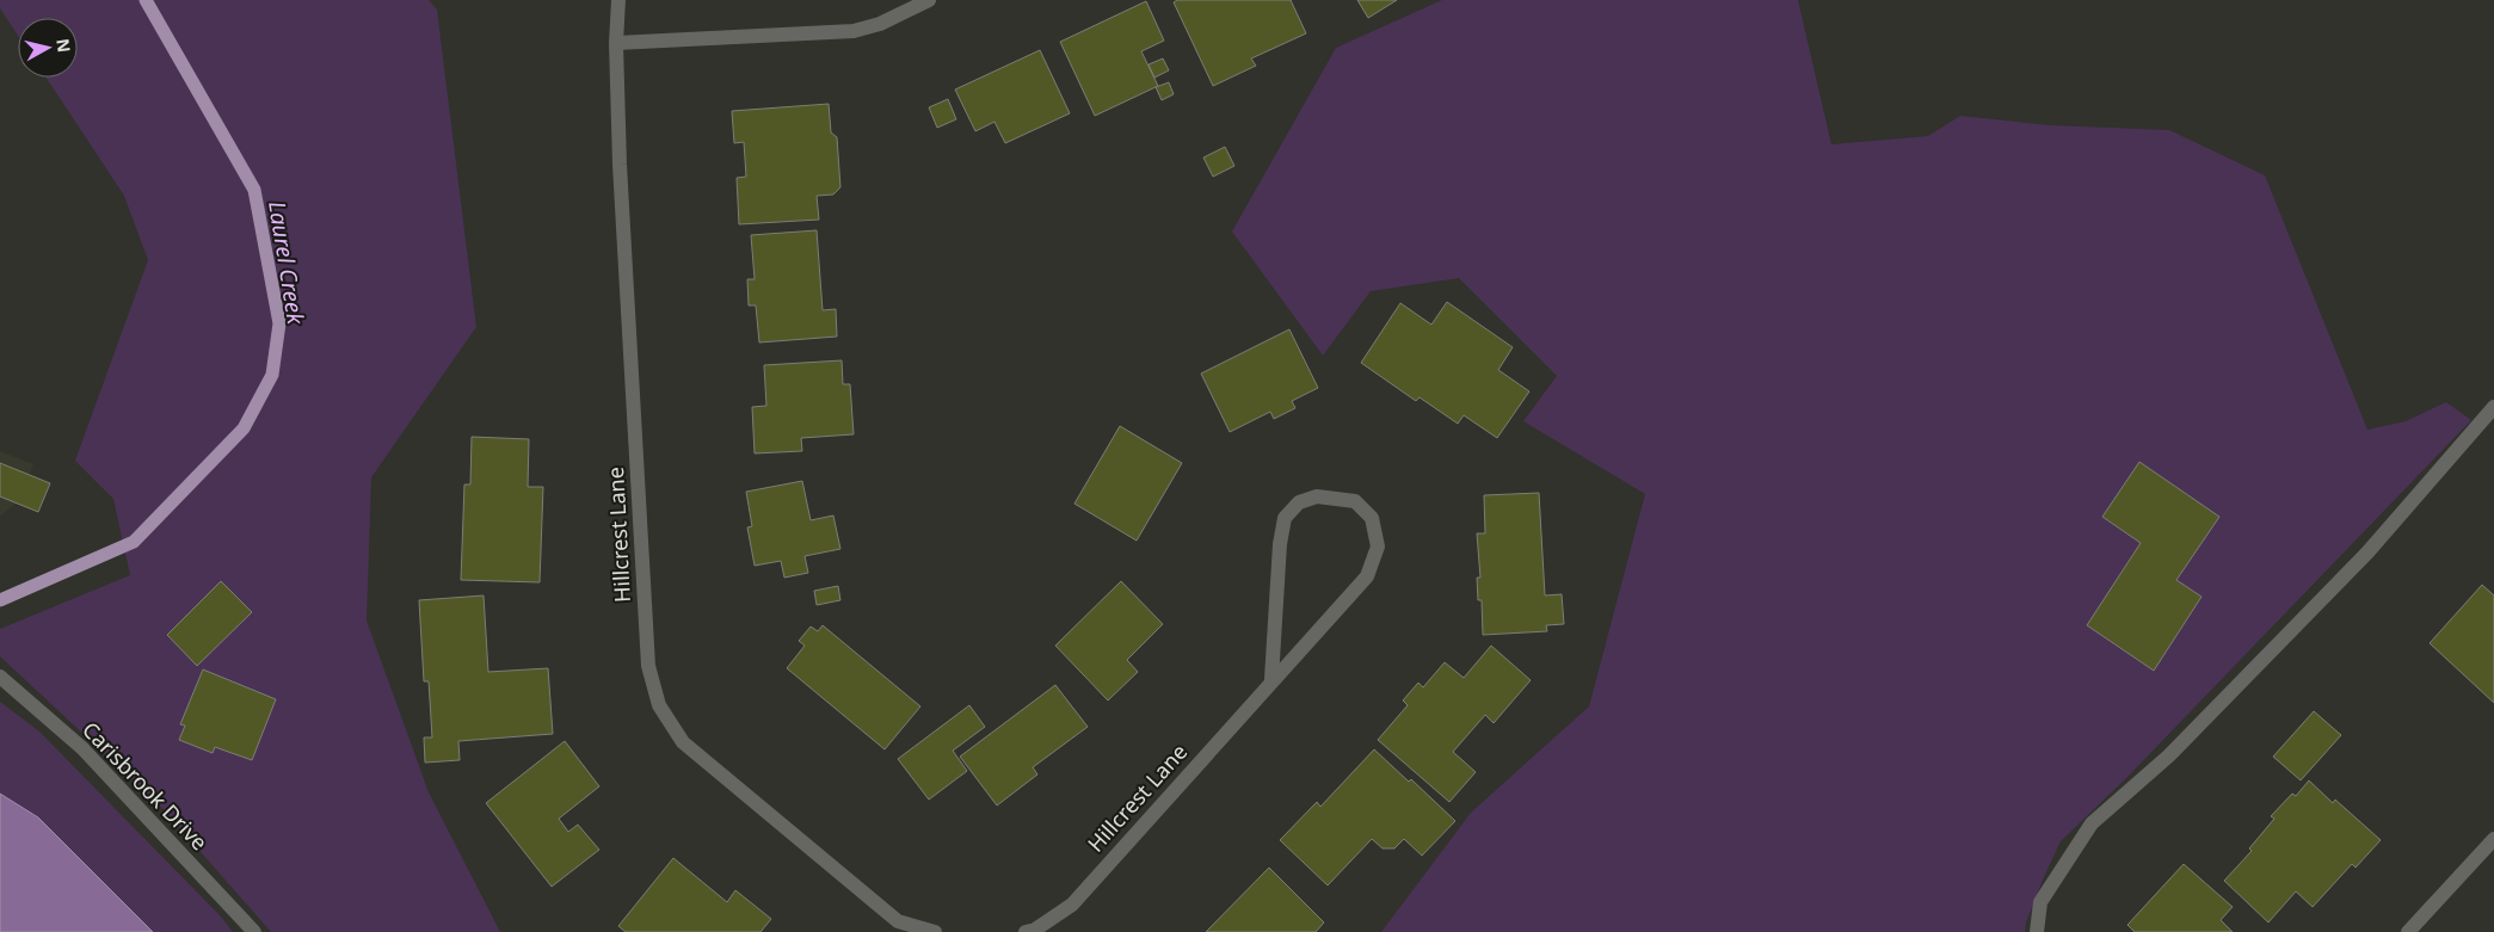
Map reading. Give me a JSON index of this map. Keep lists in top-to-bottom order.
{
  "streets": {
    "street": ["Hillcrest Lane", "Carisbrook Drive"]
  },
  "water": ["Laurel Creek"],
  "north": "right"
}
